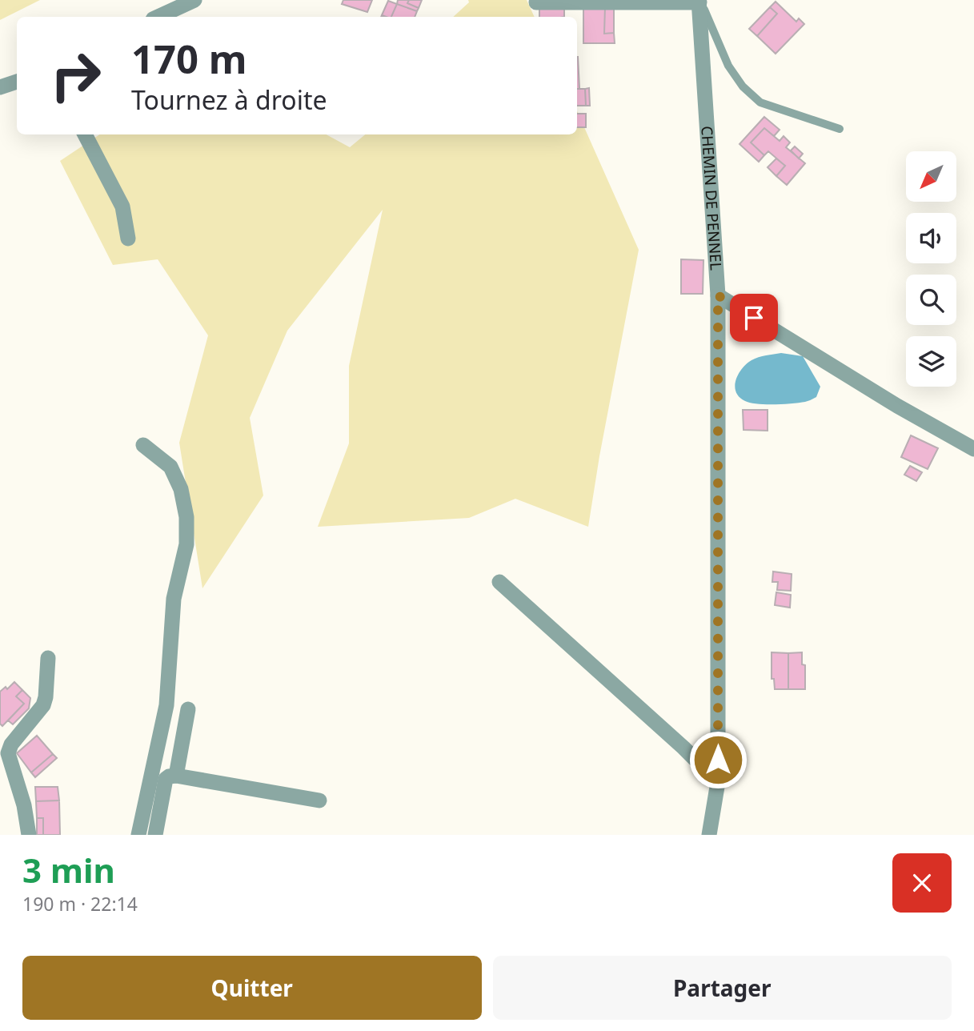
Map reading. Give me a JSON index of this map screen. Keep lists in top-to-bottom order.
{
  "streets": {
    "street": ["CHEMIN DE PENNEL"]
  },
  "north": "bottom left",
  "page": {
    "turn": ["170 m", "Tournez à droite"],
    "heading": ["3 min", "190 m · 22:14"],
    "buttons": ["Quitter", "Partager"]
  }
}
